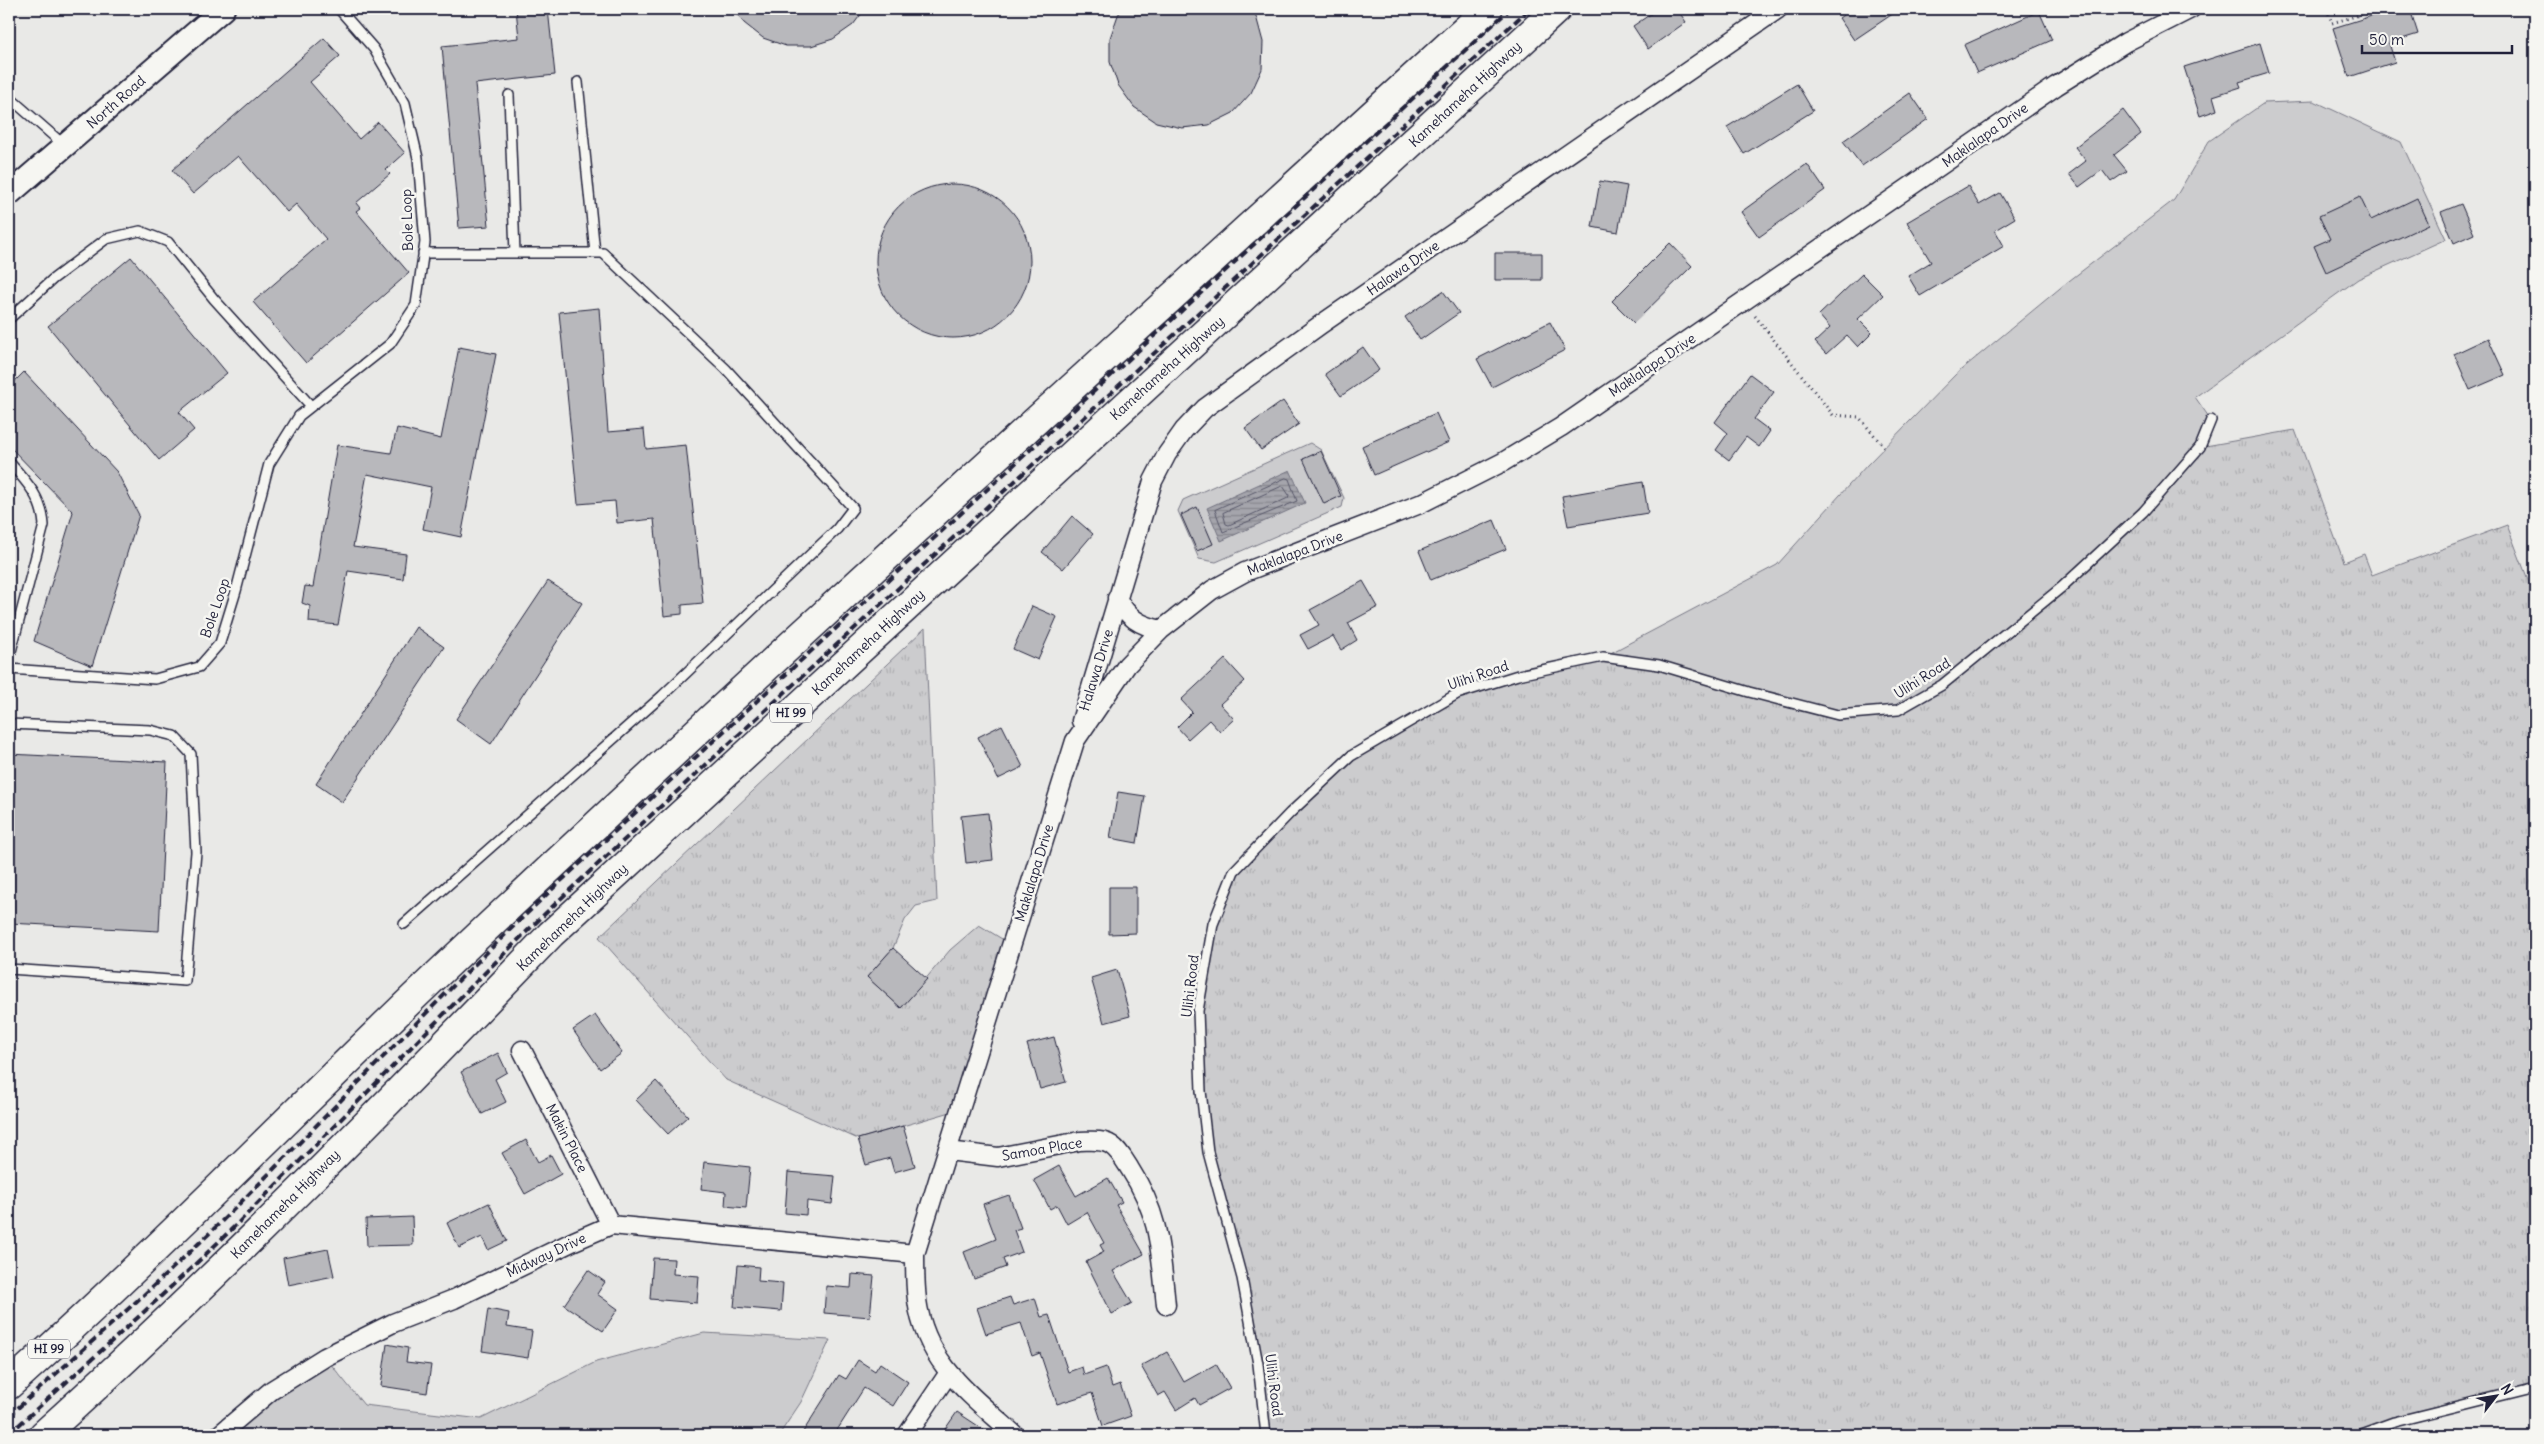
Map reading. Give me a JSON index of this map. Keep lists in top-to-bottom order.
{
  "streets": {
    "main road": ["Kamehameha Highway", "HI 99"],
    "street": [
      "North Road",
      "Maklalapa Drive",
      "Halawa Drive",
      "Makin Place",
      "Samoa Place",
      "Midway Drive"
    ],
    "lane": ["Bole Loop", "Ulihi Road"]
  },
  "crossings": [
    ["Maklalapa Drive", "Halawa Drive"],
    ["Maklalapa Drive", "Samoa Place"],
    ["Maklalapa Drive", "Midway Drive"],
    ["Makin Place", "Midway Drive"]
  ],
  "scale_bar": "50 m",
  "north": "top right"
}
